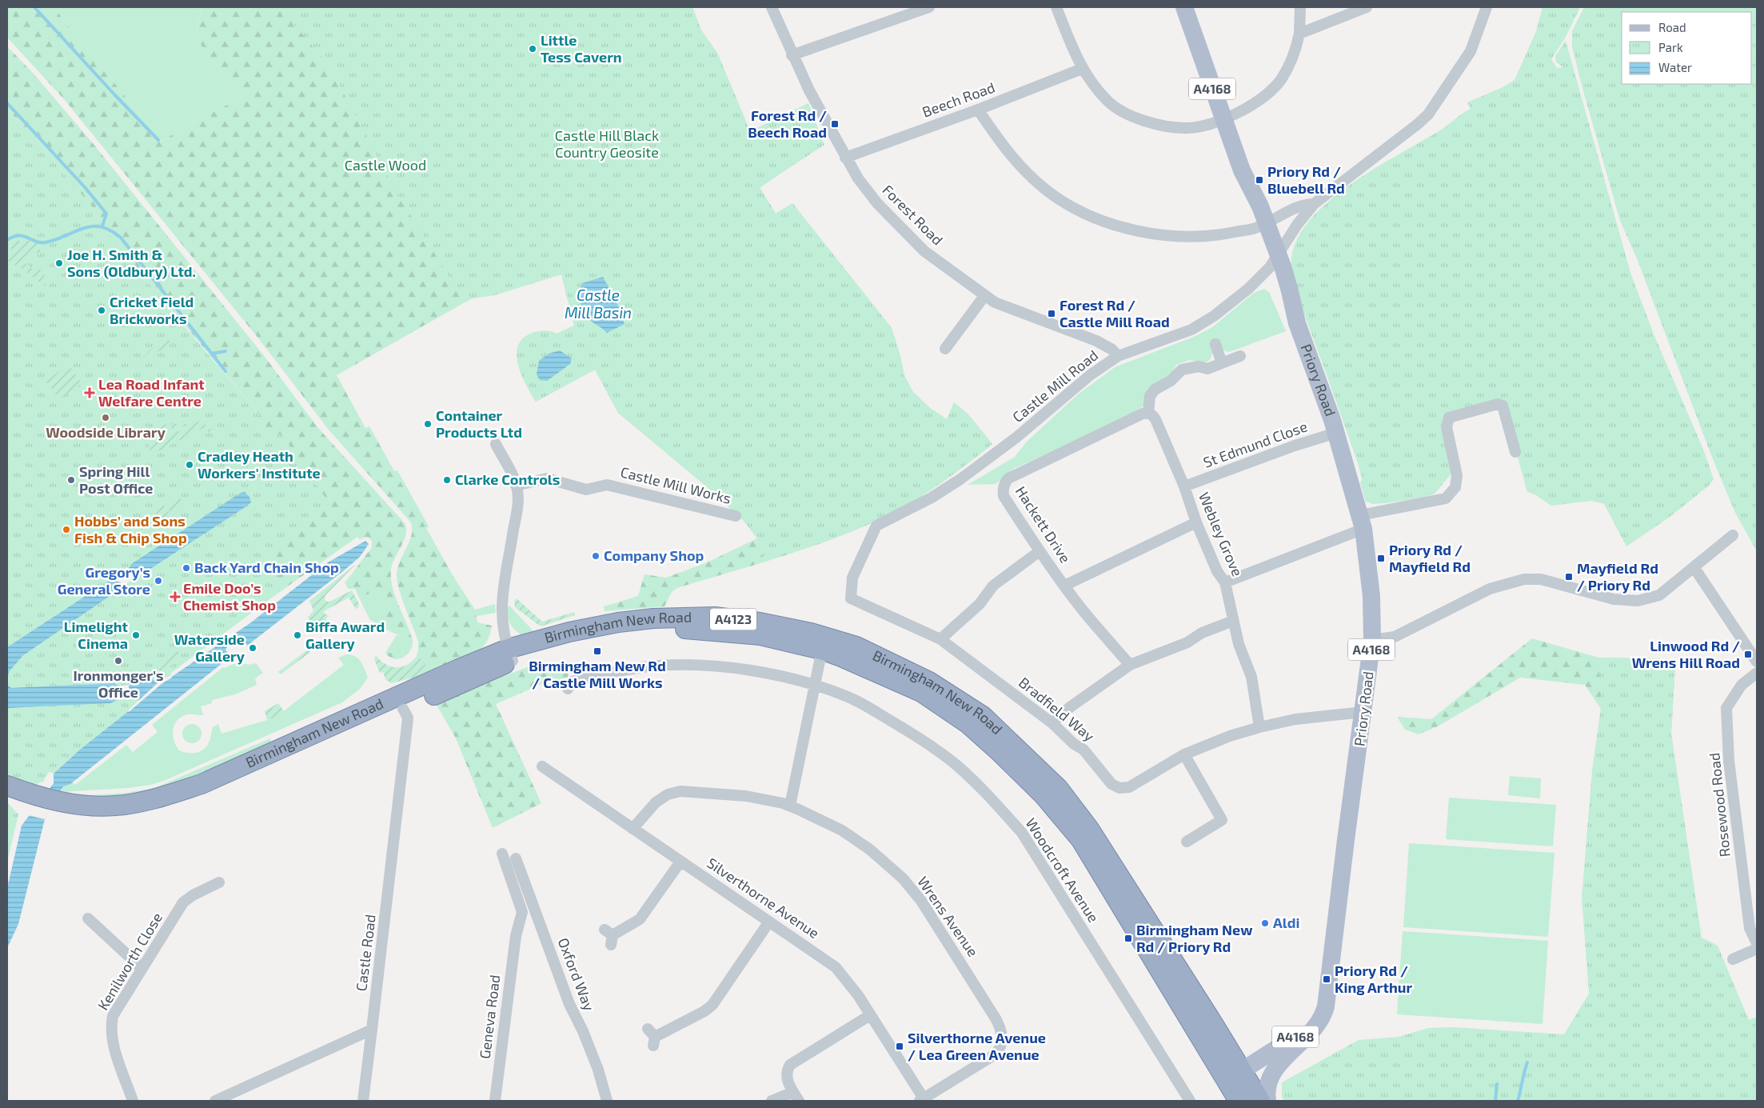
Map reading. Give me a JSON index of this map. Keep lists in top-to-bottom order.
{
  "streets": {
    "highway": ["A4123", "Birmingham New Road"],
    "main road": ["A4168", "Priory Road"],
    "street": [
      "Beech Road",
      "Forest Road",
      "Castle Mill Road",
      "St Edmund Close",
      "Castle Mill Works",
      "Hackett Drive",
      "Webley Grove",
      "Bradfield Way",
      "Rosewood Road",
      "Woodcroft Avenue",
      "Silverthorne Avenue",
      "Wrens Avenue",
      "Castle Road",
      "Kenilworth Close",
      "Oxford Way",
      "Geneva Road"
    ]
  },
  "crossings": [
    ["Beech Road", "Forest Road"],
    ["Forest Road", "Castle Mill Road"],
    ["Priory Road", "Castle Mill Road"],
    ["Priory Road", "St Edmund Close"],
    ["Priory Road", "Birmingham New Road"],
    ["Priory Road", "Bradfield Way"],
    ["Castle Mill Road", "Bradfield Way"],
    ["St Edmund Close", "Webley Grove"],
    ["Hackett Drive", "Webley Grove"],
    ["Webley Grove", "Bradfield Way"],
    ["Birmingham New Road", "Castle Road"],
    ["Silverthorne Avenue", "Wrens Avenue"]
  ],
  "water": ["Castle Mill Basin"],
  "parks": ["Castle Hill Black Country Geosite", "Castle Wood"],
  "places": {
    "other": [
      "Little Tess Cavern",
      "Joe H. Smith & Sons (Oldbury) Ltd.",
      "Cricket Field Brickworks",
      "Woodside Library",
      "Container Products Ltd",
      "Cradley Heath Workers' Institute",
      "Spring Hill Post Office",
      "Clarke Controls",
      "Hobbs’ and Sons Fish & Chip Shop",
      "Company Shop",
      "Back Yard Chain Shop",
      "Gregory’s General Store",
      "Limelight Cinema",
      "Biffa Award Gallery",
      "Waterside Gallery",
      "Ironmonger's Office",
      "Aldi"
    ],
    "transit": [
      "Forest Rd / Beech Road",
      "Priory Rd / Bluebell Rd",
      "Forest Rd / Castle Mill Road",
      "Priory Rd / Mayfield Rd",
      "Mayfield Rd / Priory Rd",
      "Birmingham New Rd / Castle Mill Works",
      "Linwood Rd / Wrens Hill Road",
      "Birmingham New Rd / Priory Rd",
      "Priory Rd / King Arthur",
      "Silverthorne Avenue / Lea Green Avenue"
    ],
    "health": ["Lea Road Infant Welfare Centre", "Emile Doo’s Chemist Shop"]
  },
  "legend": ["Road", "Park", "Water"]
}
